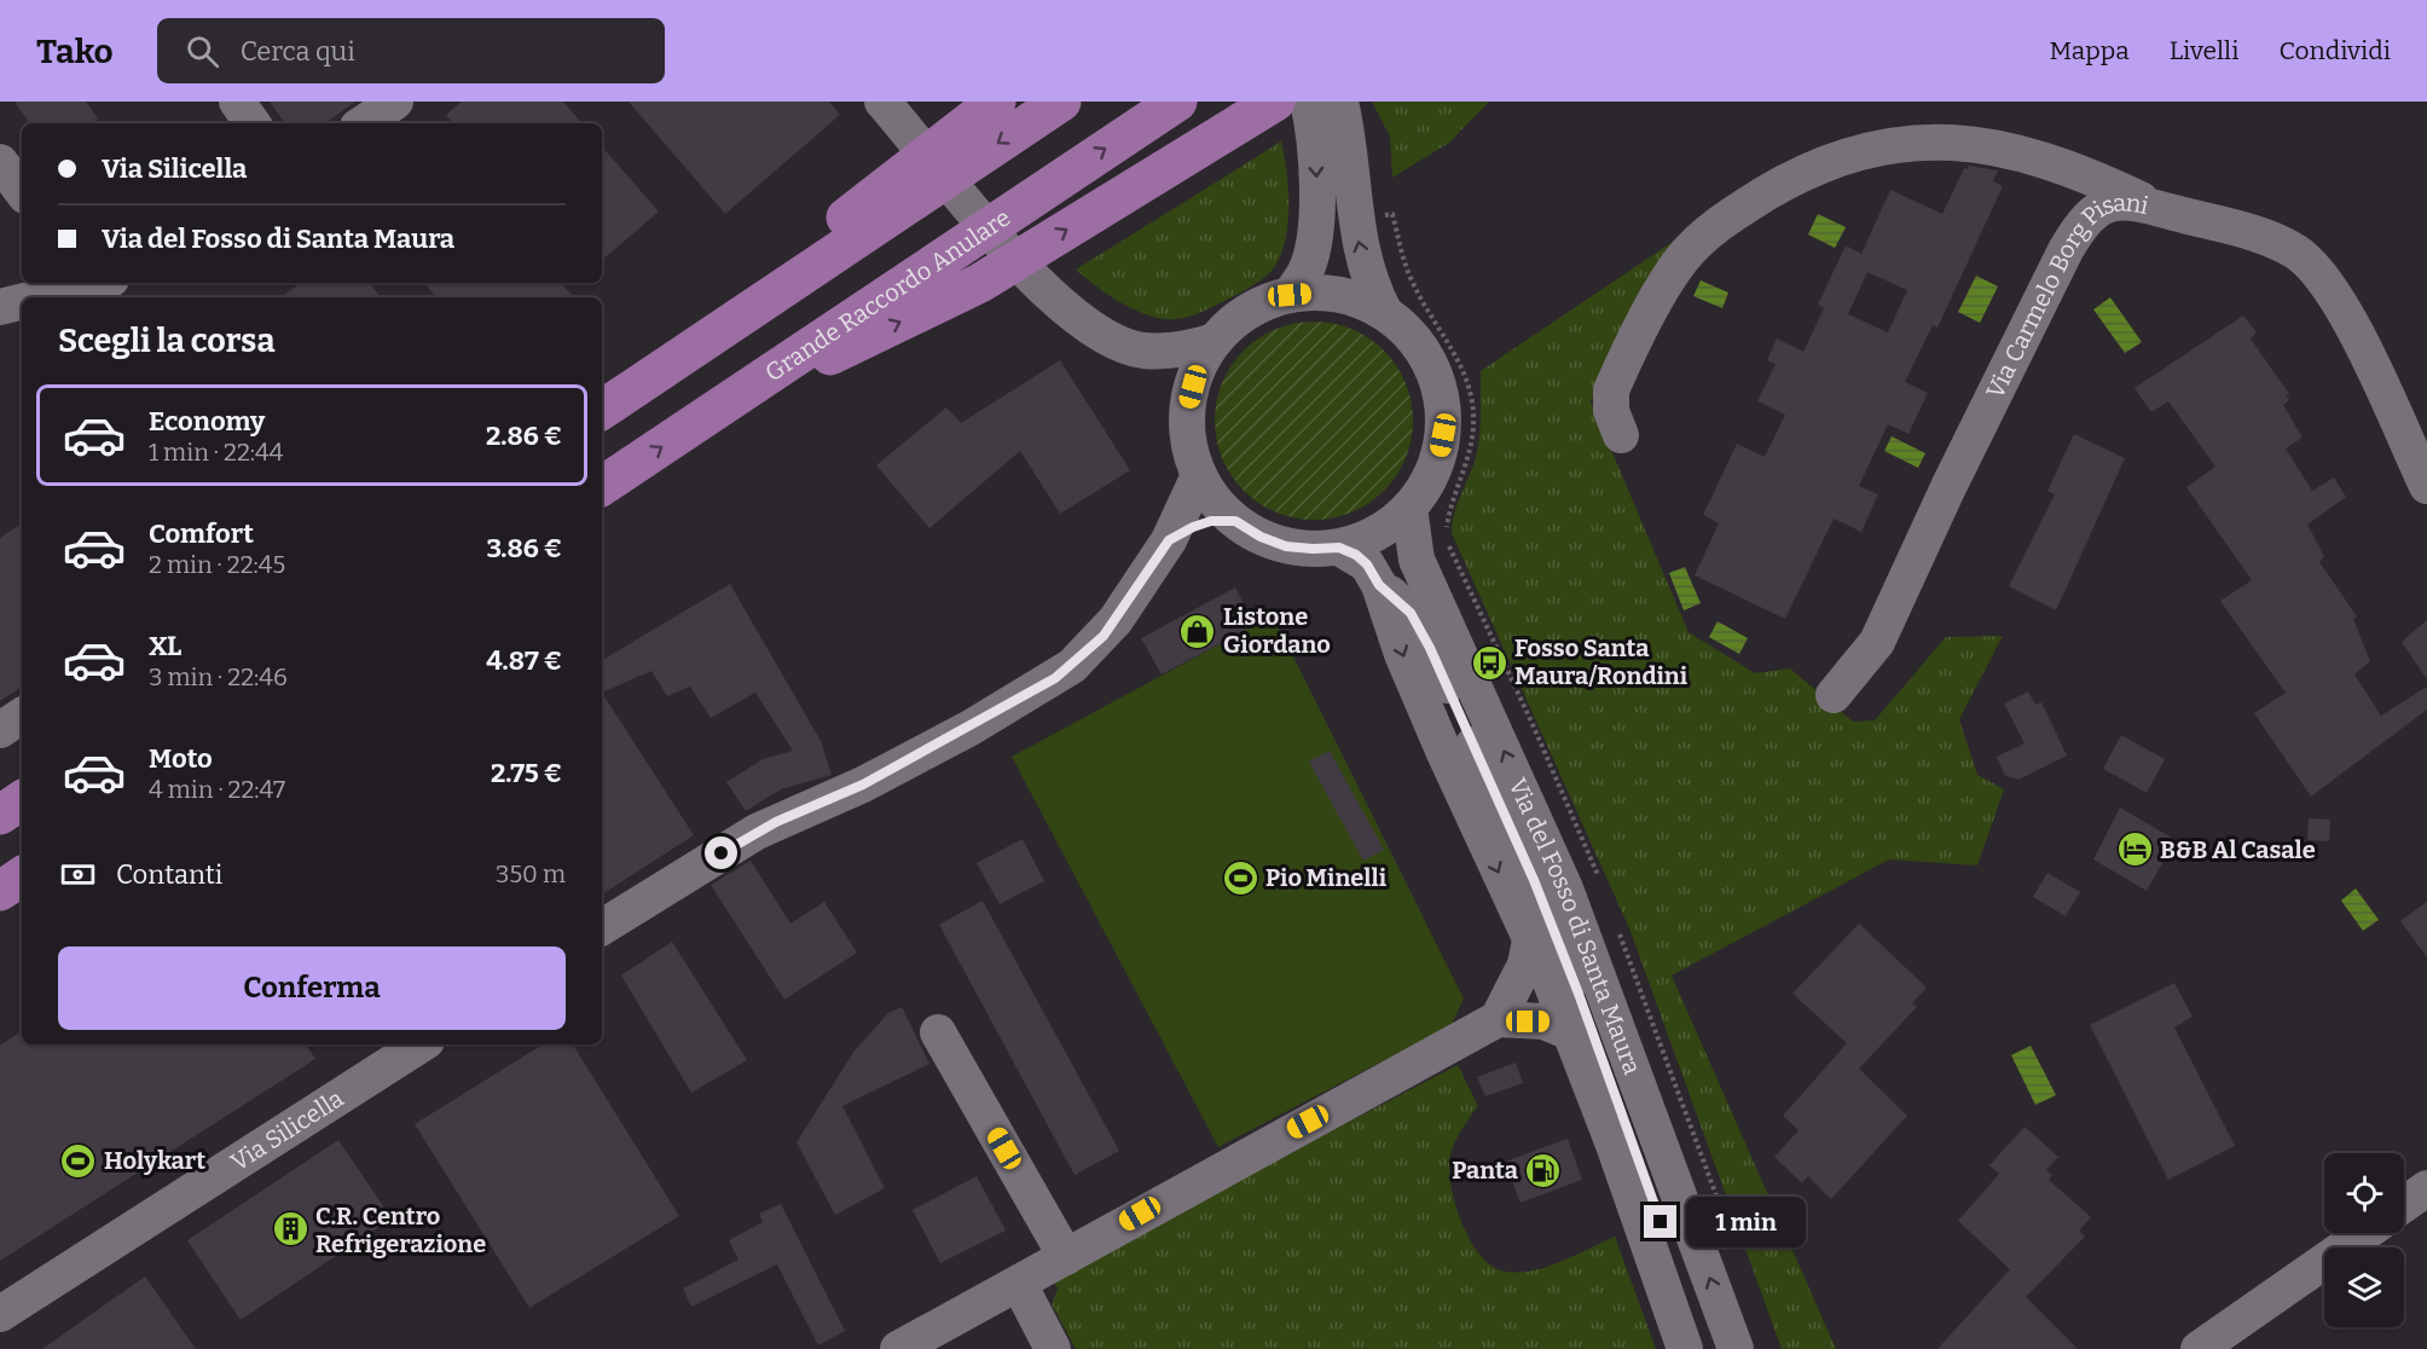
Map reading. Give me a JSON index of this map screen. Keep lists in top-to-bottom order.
{
  "streets": {
    "highway": ["Grande Raccordo Anulare"],
    "street": ["Via Carmelo Borg Pisani", "Via del Fosso di Santa Maura", "Via Silicella"]
  },
  "places": {
    "shop": ["Listone Giordano"],
    "bus stop": ["Fosso Santa Maura/Rondini"],
    "hotel": ["B&B Al Casale"],
    "sports": ["Pio Minelli", "Holykart"],
    "fuel station": ["Panta"],
    "building": ["C.R. Centro Refrigerazione"]
  },
  "page": {
    "header": "Tako",
    "search": "Cerca qui",
    "nav": ["Mappa", "Livelli", "Condividi"],
    "banner": ["Via Silicella", "Via del Fosso di Santa Maura"],
    "heading": "Scegli la corsa",
    "list": [
      {
        "name": "Economy",
        "note": "1 min · 22:44",
        "value": "2.86 €"
      },
      {
        "name": "Comfort",
        "note": "2 min · 22:45",
        "value": "3.86 €"
      },
      {
        "name": "XL",
        "note": "3 min · 22:46",
        "value": "4.87 €"
      },
      {
        "name": "Moto",
        "note": "4 min · 22:47",
        "value": "2.75 €"
      }
    ],
    "pay": ["Contanti", "350 m"],
    "buttons": "Conferma",
    "bubble": "1 min"
  }
}
